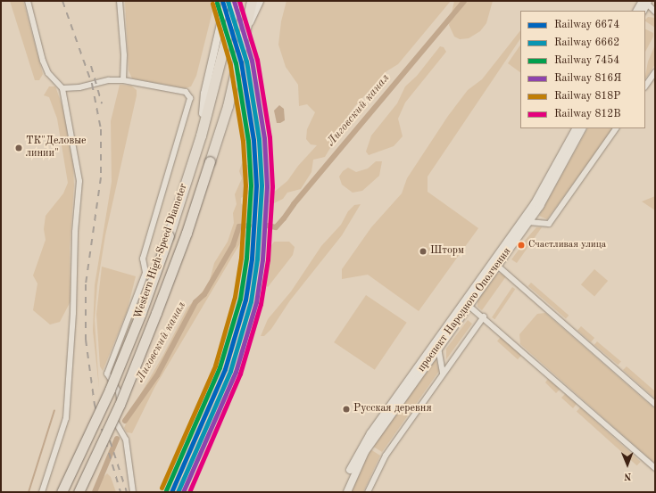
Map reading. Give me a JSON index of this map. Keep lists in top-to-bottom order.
{
  "streets": {
    "highway": ["Western High-Speed Diameter"],
    "main road": ["проспект Народного Ополчения"]
  },
  "water": ["Лиговский канал"],
  "places": [
    "ТК\"Деловые линии\"",
    "Счастливая улица",
    "Шторм",
    "Русская деревня"
  ],
  "lines": [
    "rail line 6674",
    "rail line 6662",
    "rail line 816Я",
    "rail line 812В",
    "rail line 7454",
    "rail line 818Р"
  ],
  "legend": [
    "Railway 6674",
    "Railway 6662",
    "Railway 7454",
    "Railway 816Я",
    "Railway 818Р",
    "Railway 812В"
  ],
  "north": "bottom"
}
